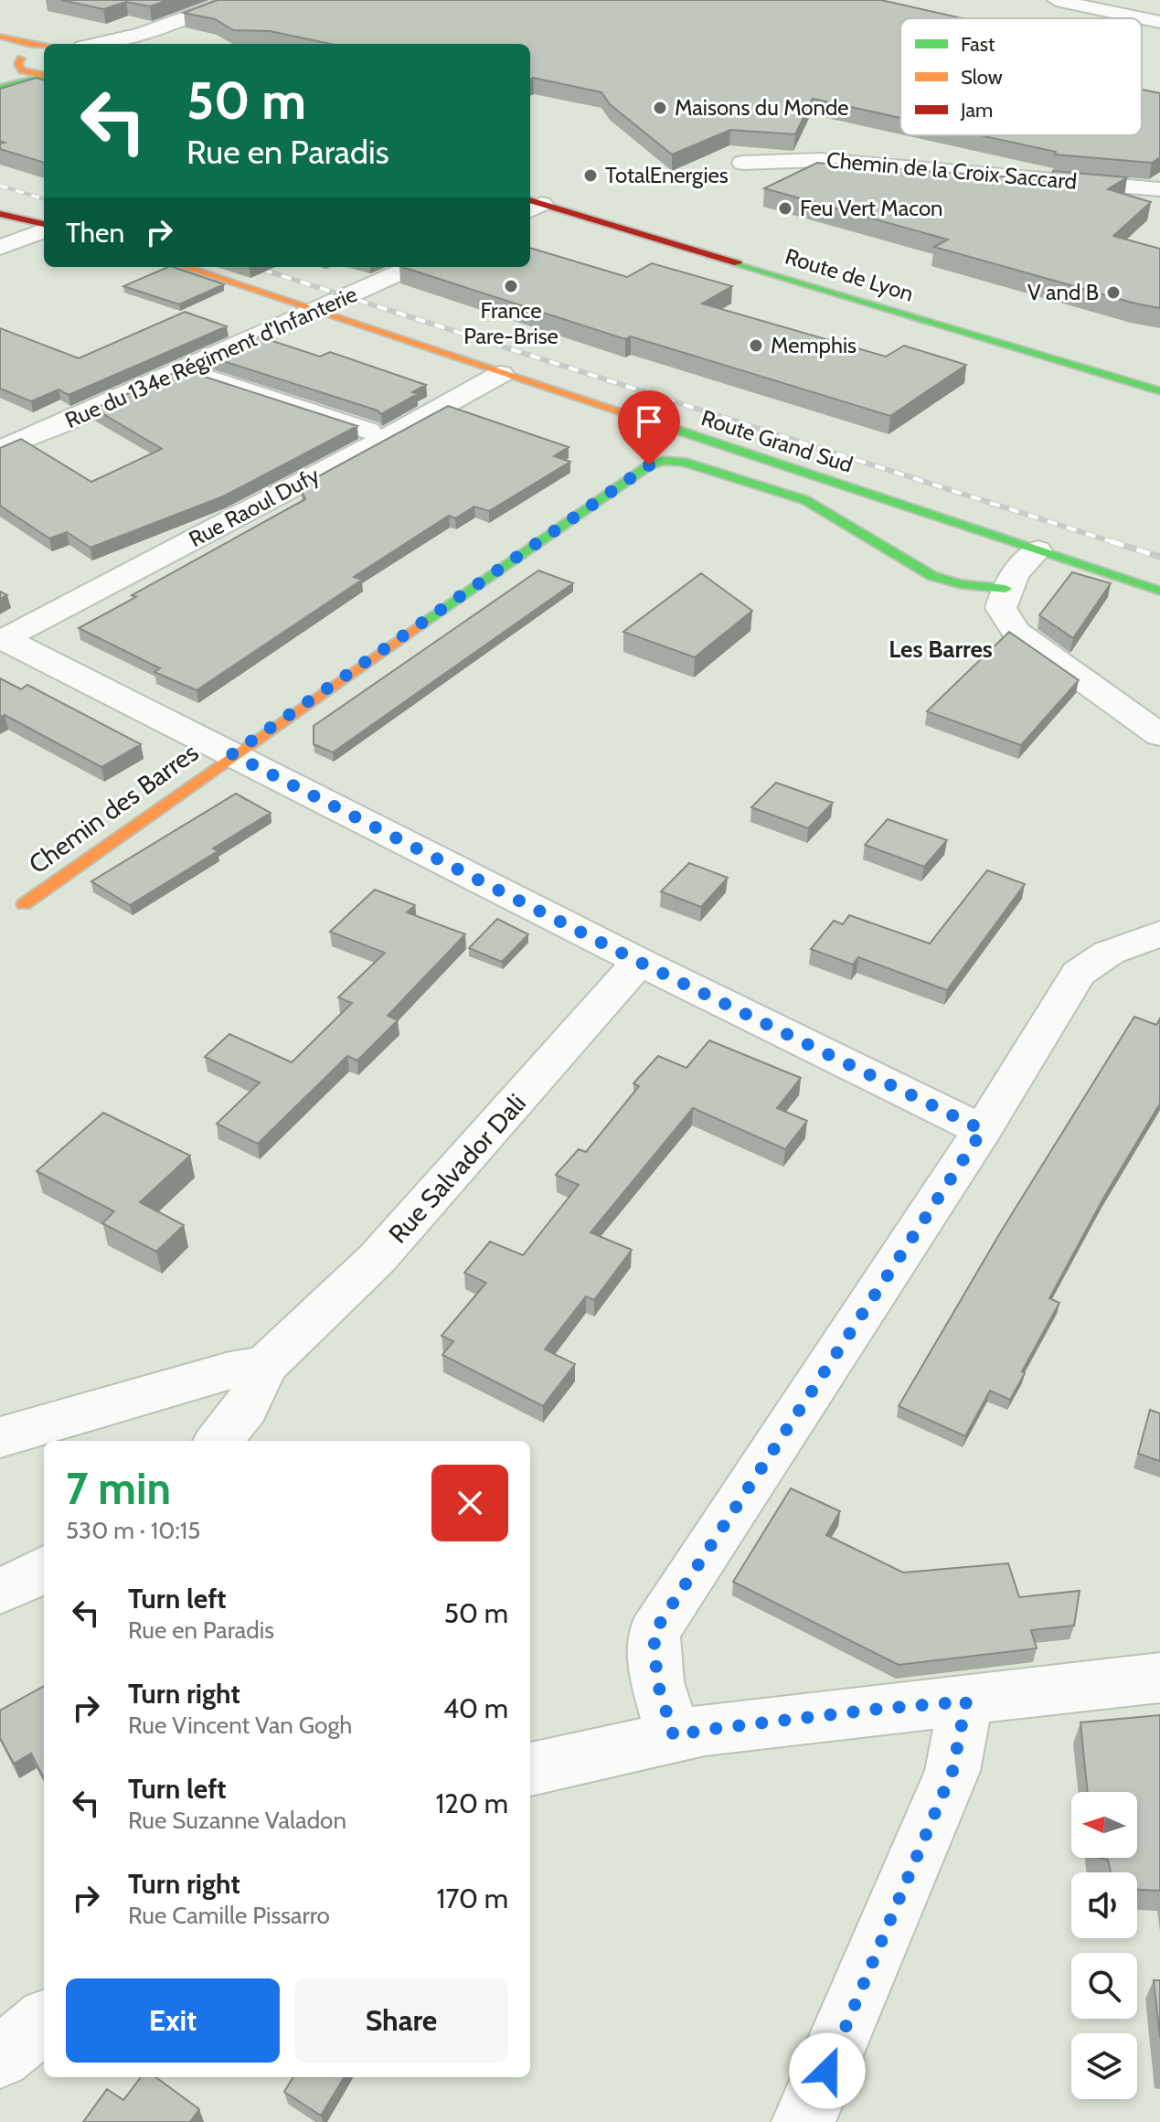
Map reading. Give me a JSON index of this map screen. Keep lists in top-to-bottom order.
{
  "streets": {
    "main road": ["Route de Lyon", "Route Grand Sud", "Chemin des Barres"],
    "street": [
      "Chemin de la Croix Saccard",
      "Rue du 134e Régiment d'Infanterie",
      "Rue Raoul Dufy",
      "Rue Salvador Dali"
    ]
  },
  "crossings": [
    ["Rue du 134e Régiment d'Infanterie", "Route Grand Sud"],
    ["Route Grand Sud", "Rue Raoul Dufy"]
  ],
  "districts": ["Les Barres"],
  "places": [
    "Maisons du Monde",
    "TotalEnergies",
    "Feu Vert Macon",
    "France Pare-Brise",
    "V and B",
    "Memphis"
  ],
  "legend": ["Fast", "Slow", "Jam"],
  "north": "left",
  "page": {
    "turn": ["50 m", "Rue en Paradis"],
    "then": "Then",
    "heading": ["7 min", "530 m · 10:15"],
    "list": [
      {
        "name": "Turn left",
        "note": "Rue en Paradis",
        "value": "50 m"
      },
      {
        "name": "Turn right",
        "note": "Rue Vincent Van Gogh",
        "value": "40 m"
      },
      {
        "name": "Turn left",
        "note": "Rue Suzanne Valadon",
        "value": "120 m"
      },
      {
        "name": "Turn right",
        "note": "Rue Camille Pissarro",
        "value": "170 m"
      }
    ],
    "buttons": ["Exit", "Share"]
  }
}
